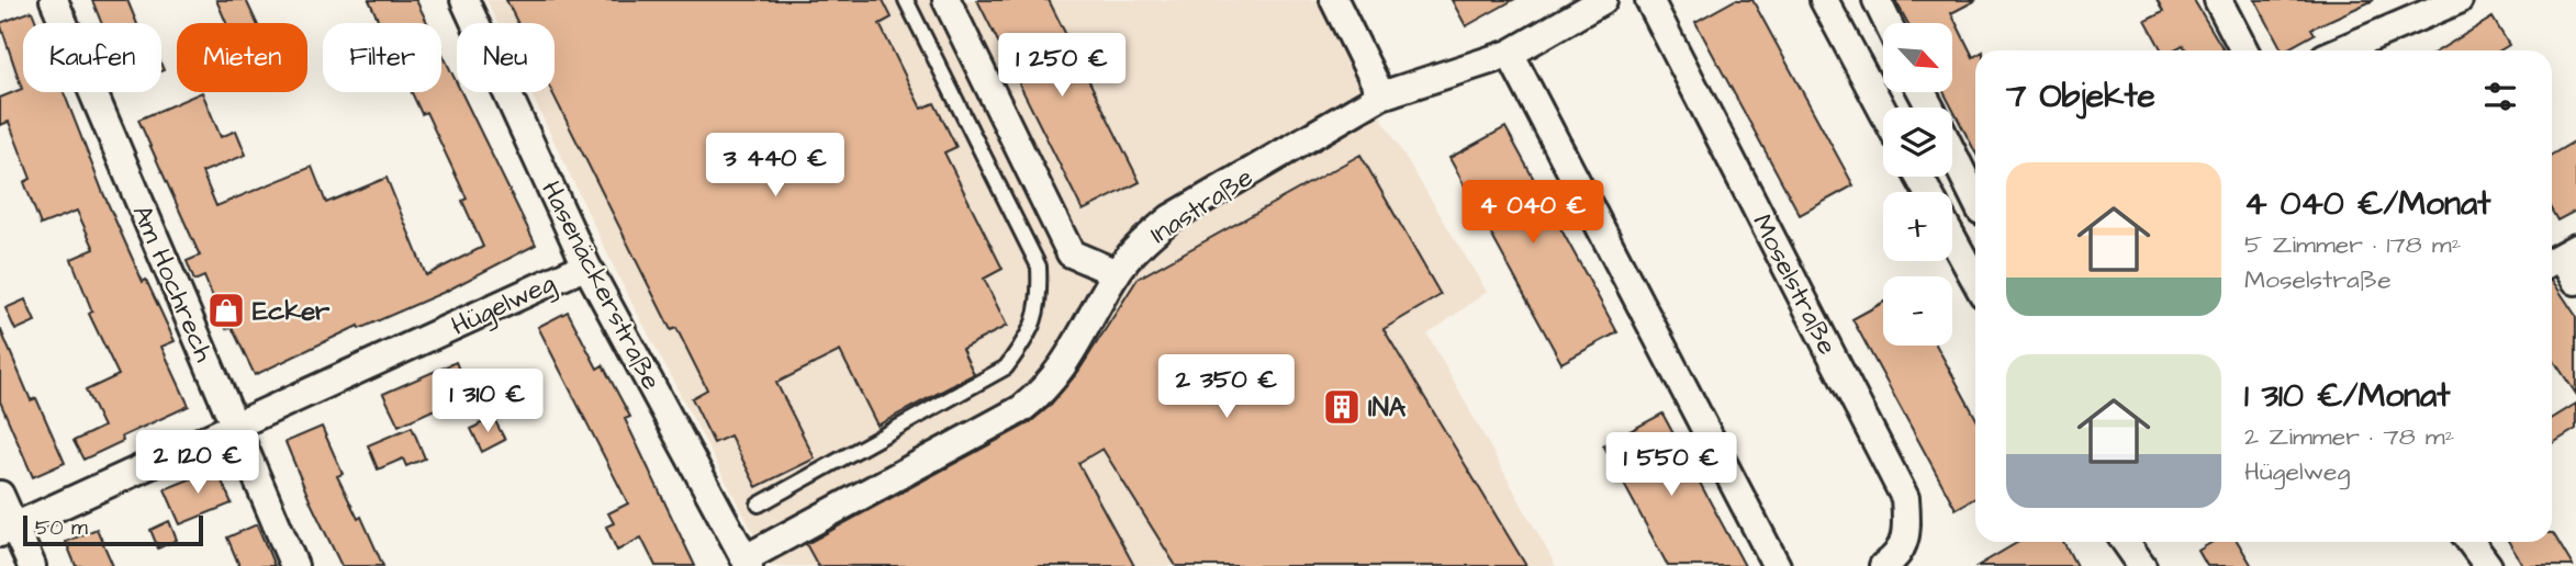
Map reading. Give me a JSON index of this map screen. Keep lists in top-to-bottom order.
{
  "streets": {
    "street": [
      "Inastraße",
      "Am Hochrech",
      "Moselstraße",
      "Hasenäckerstraße",
      "Hügelweg"
    ]
  },
  "crossings": [
    ["Inastraße", "Hasenäckerstraße"],
    ["Am Hochrech", "Hügelweg"],
    ["Hasenäckerstraße", "Hügelweg"]
  ],
  "places": {
    "shop": ["Ecker"],
    "building": ["INA"]
  },
  "scale_bar": "50 m",
  "north": "bottom right",
  "page": {
    "map_buttons": ["+", "−"],
    "chip": [
      "Kaufen",
      "Mieten",
      "Filter",
      "Neu"
    ],
    "price": [
      "1 250 €",
      "3 440 €",
      "4 040 €",
      "2 350 €",
      "1 310 €",
      "2 120 €",
      "1 550 €"
    ],
    "heading": "7 Objekte",
    "list": [
      {
        "name": "4 040 €/Monat",
        "note": "5 Zimmer · 178 m² · Moselstraße"
      },
      {
        "name": "1 310 €/Monat",
        "note": "2 Zimmer · 78 m² · Hügelweg"
      }
    ],
    "scale": "50 m"
  }
}
